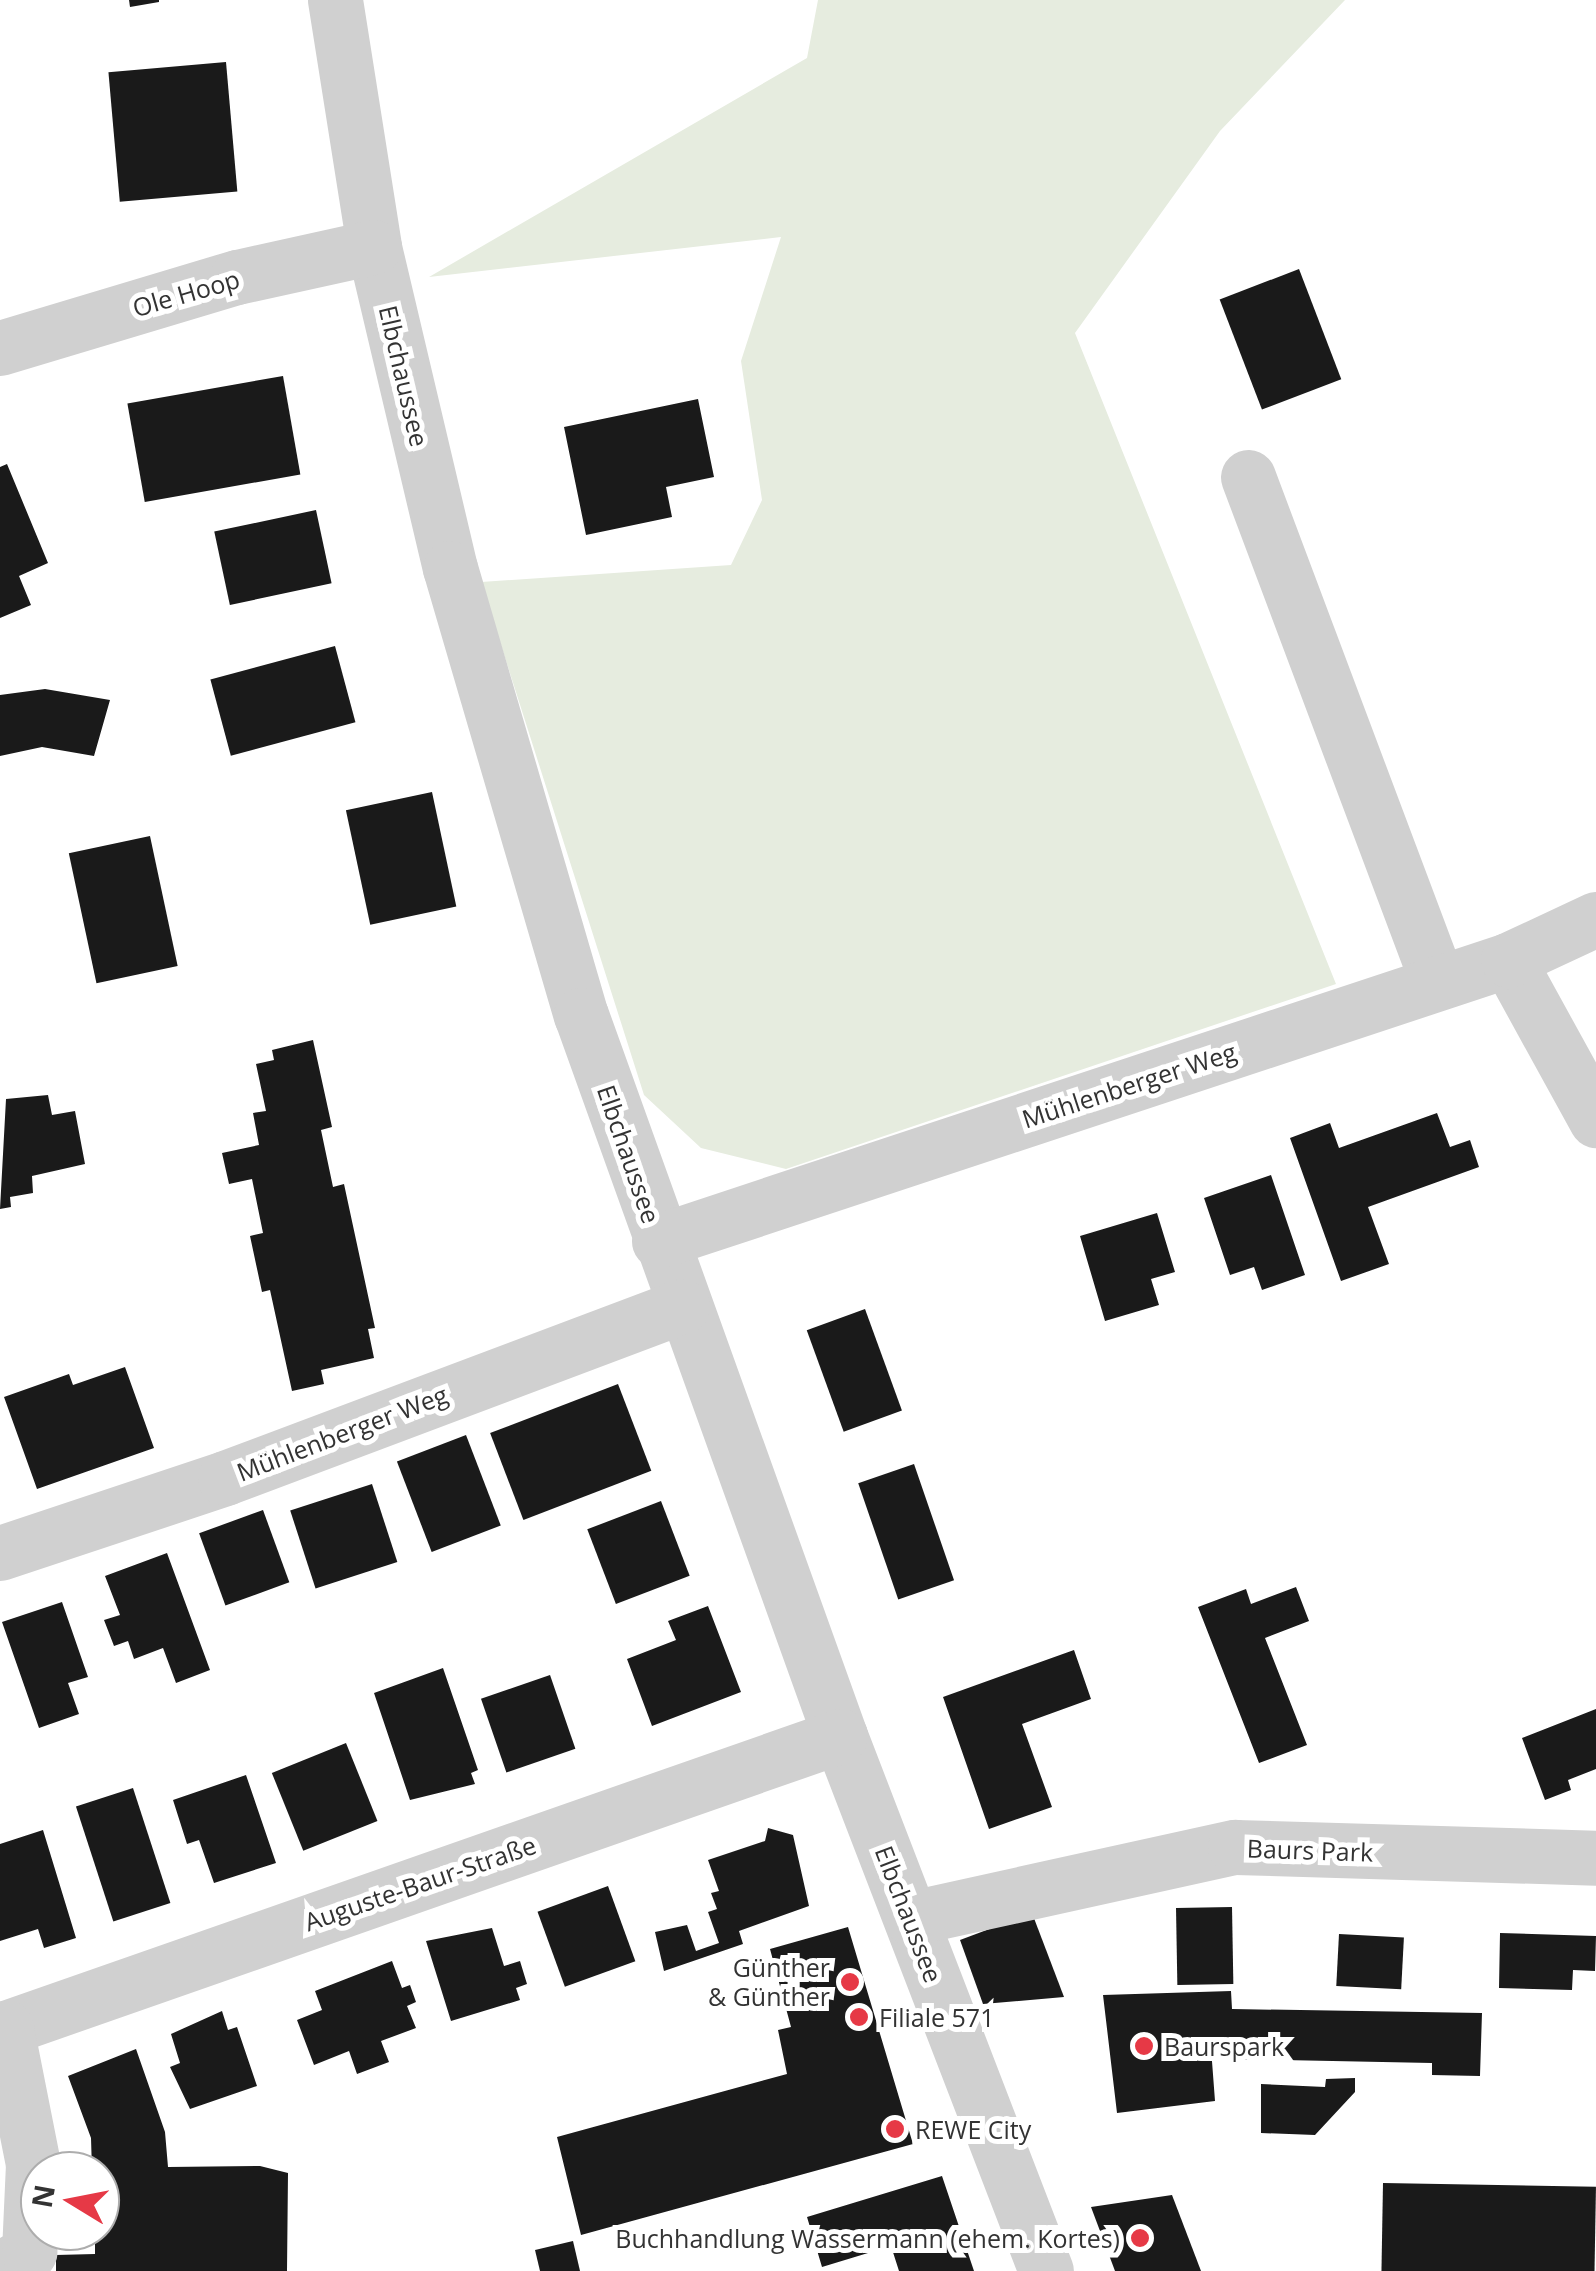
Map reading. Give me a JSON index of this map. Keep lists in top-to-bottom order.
{
  "streets": {
    "street": [
      "Ole Hoop",
      "Elbchaussee",
      "Mühlenberger Weg",
      "Baurs Park",
      "Auguste-Baur-Straße"
    ]
  },
  "crossings": [
    ["Ole Hoop", "Elbchaussee"],
    ["Elbchaussee", "Mühlenberger Weg"],
    ["Elbchaussee", "Baurs Park"],
    ["Elbchaussee", "Auguste-Baur-Straße"]
  ],
  "places": [
    "Günther & Günther",
    "Filiale 571",
    "Baurspark",
    "REWE City",
    "Buchhandlung Wassermann (ehem. Kortes)"
  ],
  "north": "left"
}
